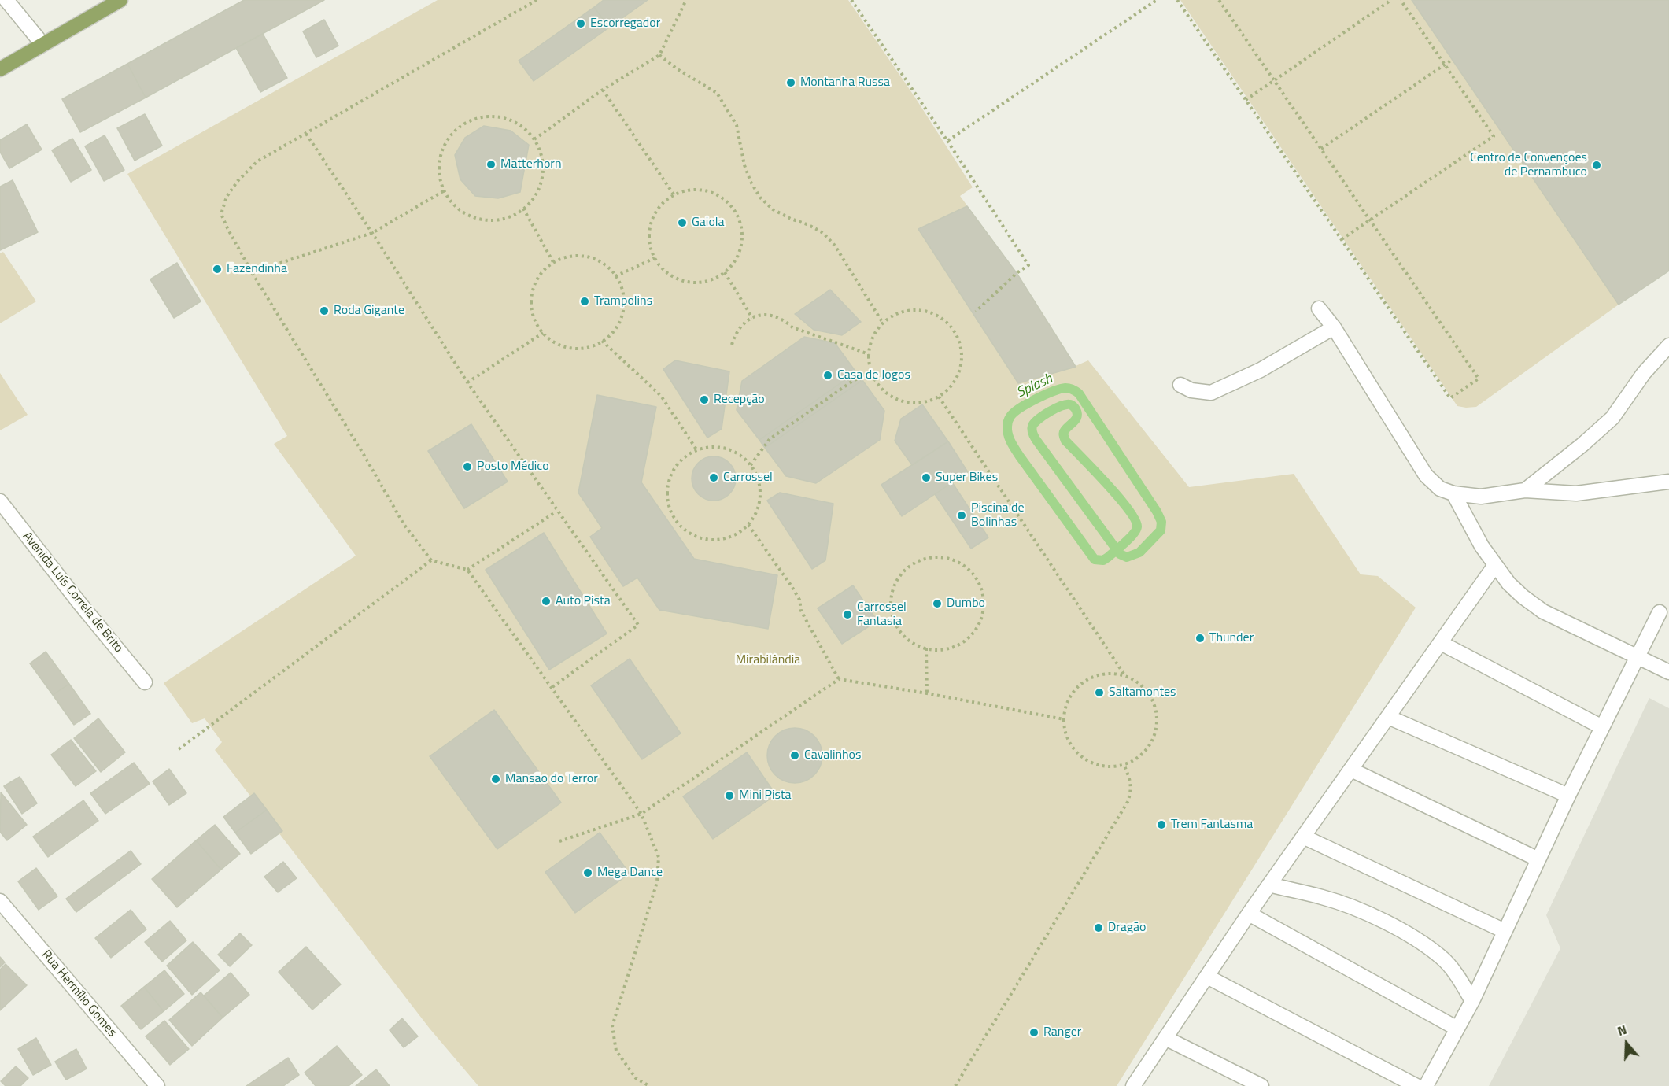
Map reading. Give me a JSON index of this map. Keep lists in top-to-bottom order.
{
  "streets": {
    "street": ["Avenida Luís Correia de Brito", "Rua Hermílio Gomes"]
  },
  "water": ["Splash"],
  "parks": ["Mirabilândia"],
  "places": [
    "Escorregador",
    "Montanha Russa",
    "Matterhorn",
    "Centro de Convenções de Pernambuco",
    "Gaiola",
    "Fazendinha",
    "Trampolins",
    "Roda Gigante",
    "Casa de Jogos",
    "Recepção",
    "Posto Médico",
    "Carrossel",
    "Super Bikes",
    "Piscina de Bolinhas",
    "Auto Pista",
    "Dumbo",
    "Carrossel Fantasia",
    "Thunder",
    "Saltamontes",
    "Cavalinhos",
    "Mansão do Terror",
    "Mini Pista",
    "Trem Fantasma",
    "Mega Dance",
    "Dragão",
    "Ranger"
  ],
  "north": "top"
}
